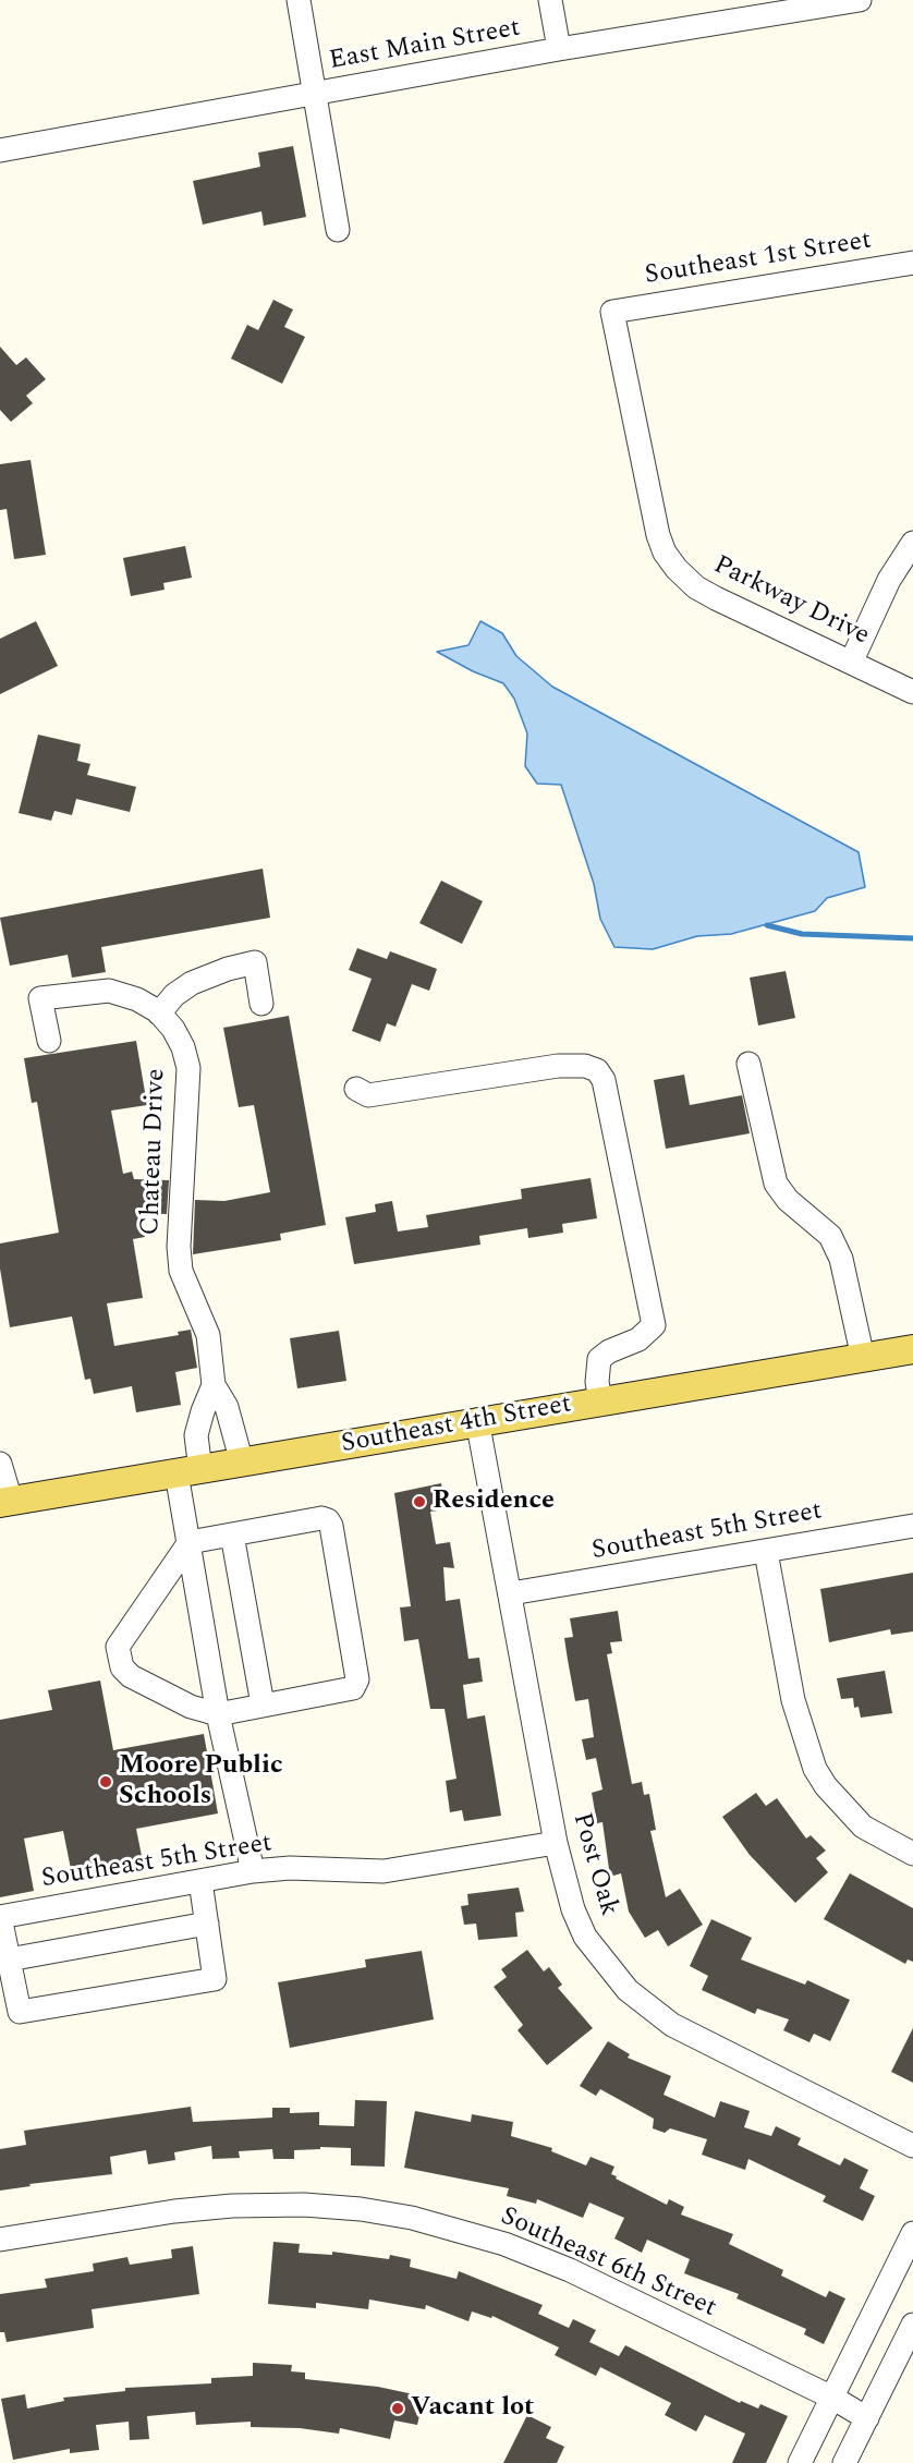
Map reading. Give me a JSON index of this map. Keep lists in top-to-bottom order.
{
  "streets": {
    "main road": ["Southeast 4th Street"],
    "street": [
      "East Main Street",
      "Southeast 1st Street",
      "Parkway Drive",
      "Chateau Drive",
      "Southeast 5th Street",
      "Post Oak",
      "Southeast 6th Street"
    ]
  },
  "crossings": [
    ["Southeast 1st Street", "Parkway Drive"],
    ["Chateau Drive", "Southeast 4th Street"],
    ["Chateau Drive", "Southeast 5th Street"],
    ["Southeast 4th Street", "Post Oak"],
    ["Southeast 5th Street", "Post Oak"]
  ],
  "places": ["Residence", "Moore Public Schools", "Vacant lot"]
}
